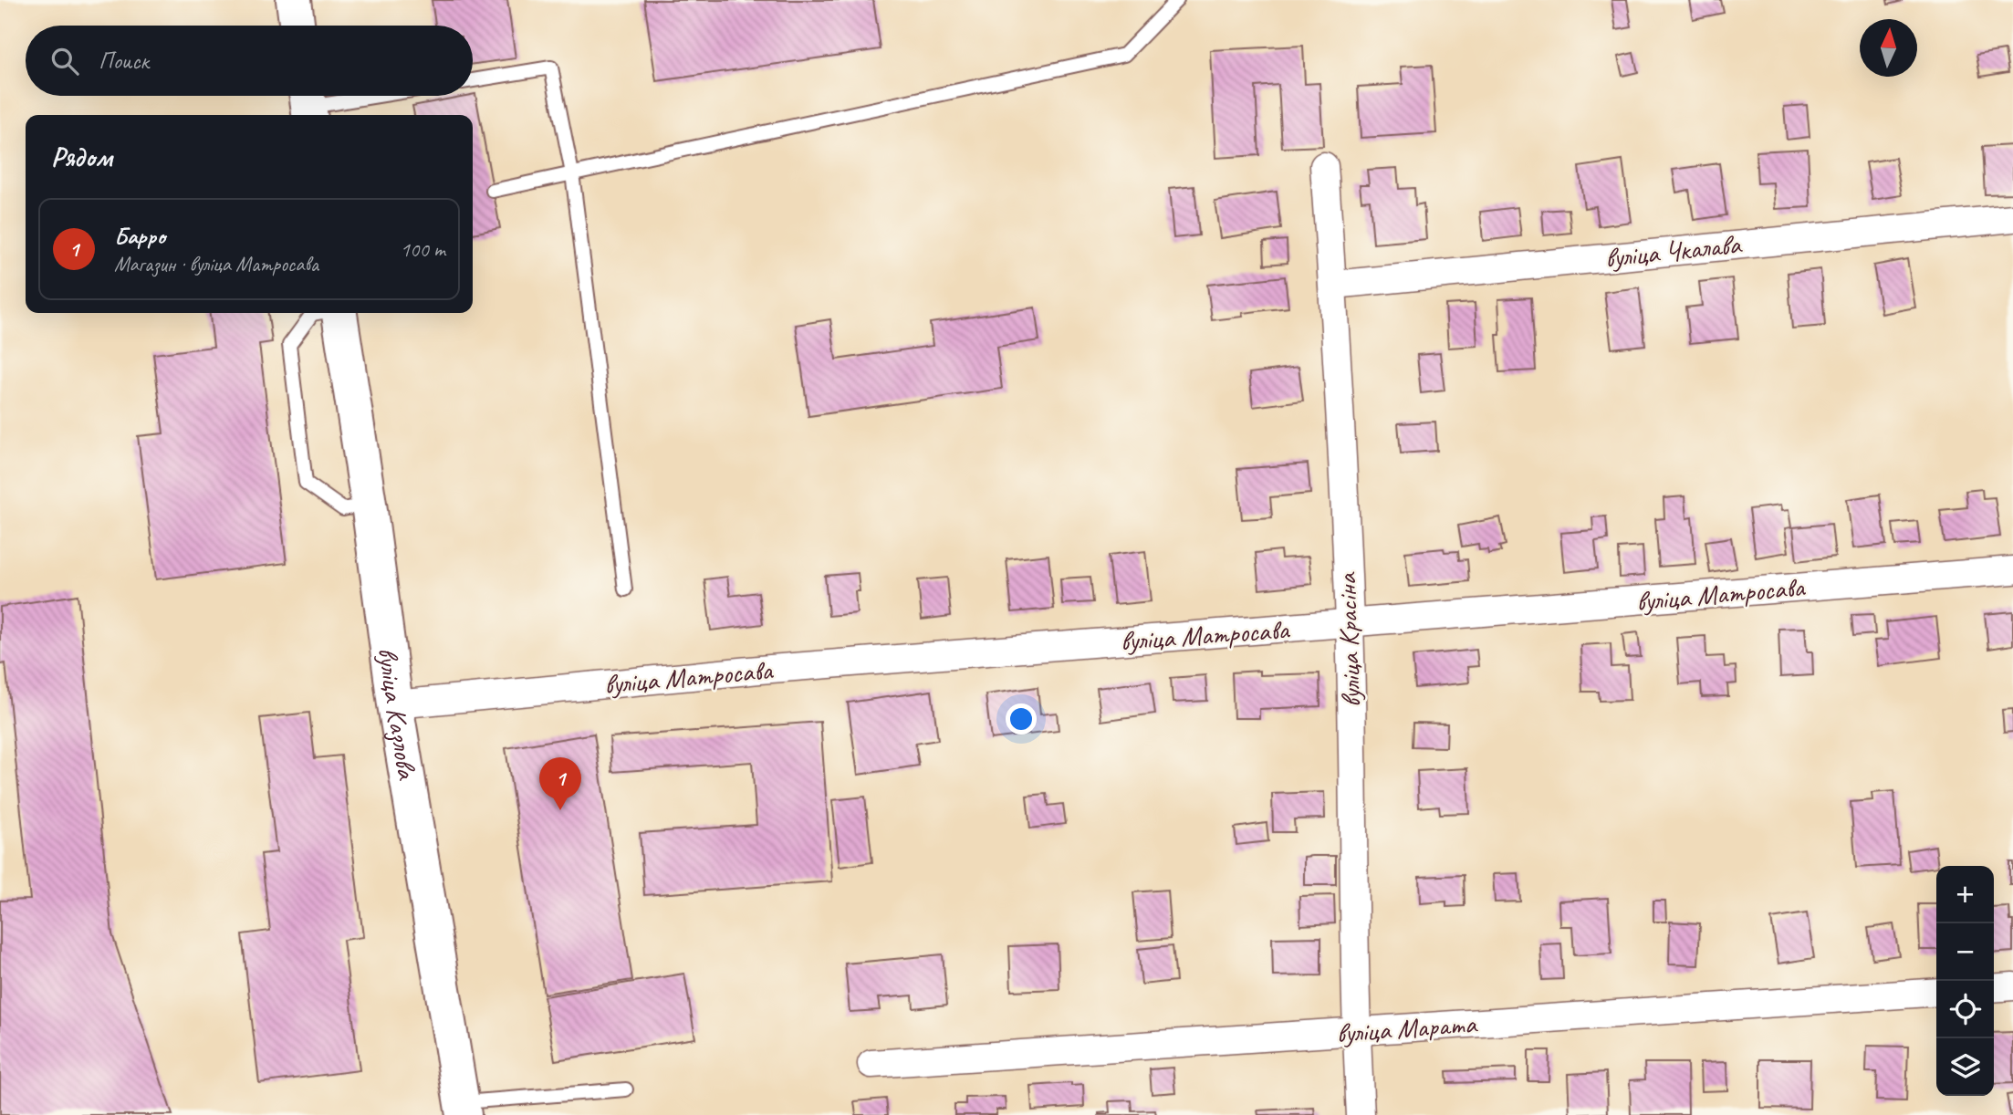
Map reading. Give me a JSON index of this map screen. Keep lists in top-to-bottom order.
{
  "streets": {
    "main road": ["вуліца Казлова"],
    "street": [
      "вуліца Чкалава",
      "вуліца Матросава",
      "вуліца Красіна",
      "вуліца Марата"
    ]
  },
  "crossings": [
    ["вуліца Чкалава", "вуліца Красіна"],
    ["вуліца Матросава", "вуліца Красіна"],
    ["вуліца Матросава", "вуліца Казлова"],
    ["вуліца Красіна", "вуліца Марата"]
  ],
  "north": "top",
  "page": {
    "search": "Поиск",
    "heading": "Рядом",
    "list": [
      {
        "mark": "1",
        "name": "Барро",
        "note": "Магазин · вуліца Матросава",
        "value": "100 m"
      }
    ],
    "pins": "1",
    "map_buttons": ["+", "−"]
  }
}
